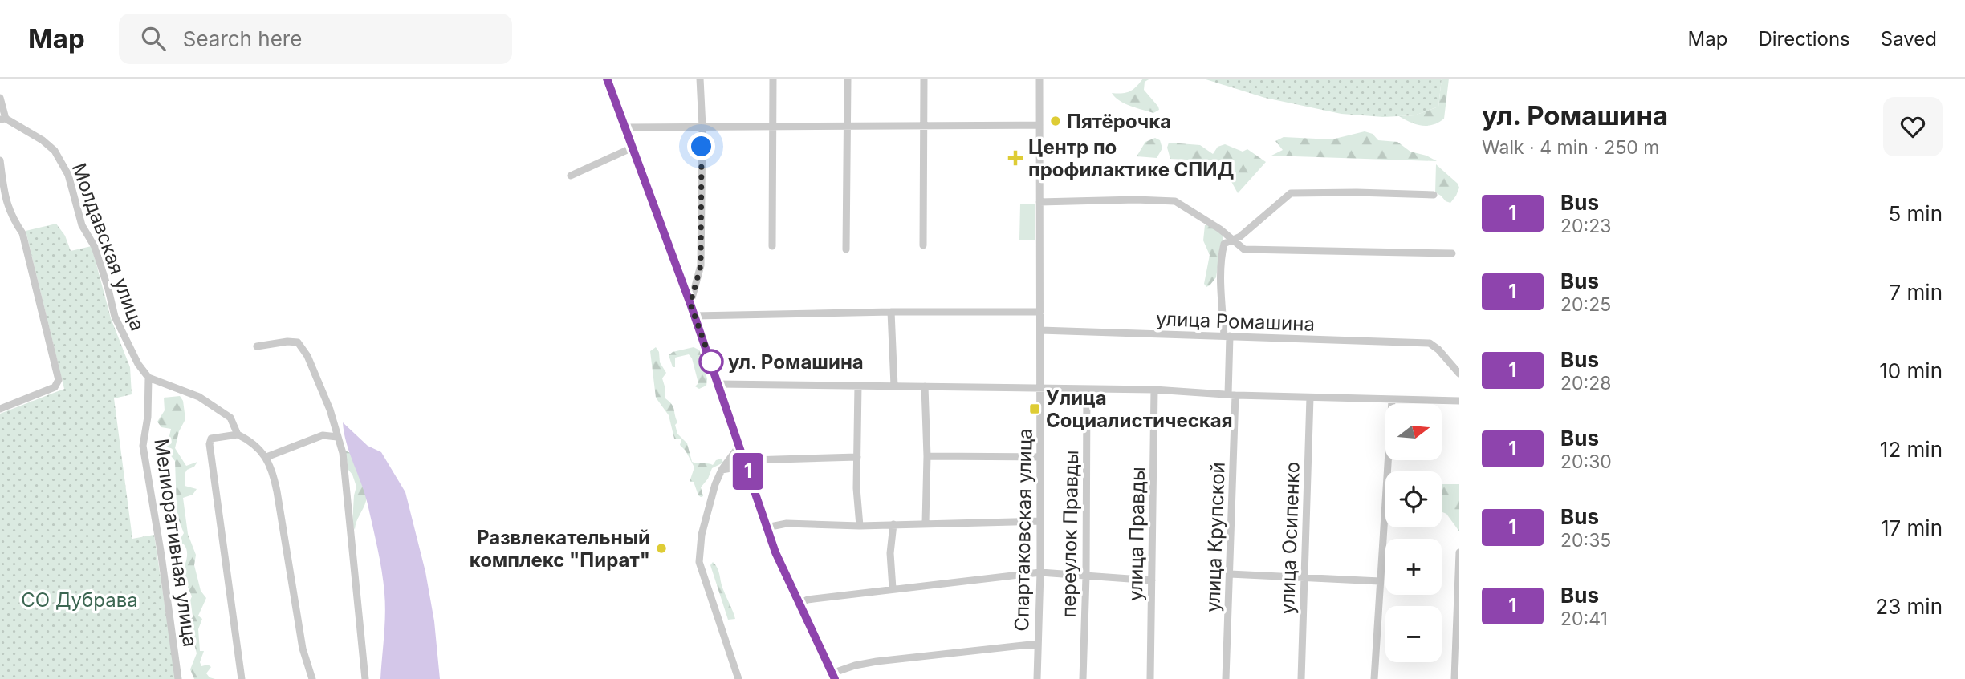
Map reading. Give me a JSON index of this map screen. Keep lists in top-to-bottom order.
{
  "streets": {
    "street": [
      "Молдавская улица",
      "улица Ромашина",
      "Спартаковская улица",
      "переулок Правды",
      "улица Правды",
      "улица Крупской",
      "улица Осипенко",
      "Мелиоративная улица"
    ]
  },
  "crossings": [
    ["Молдавская улица", "Мелиоративная улица"],
    ["улица Ромашина", "Спартаковская улица"],
    ["улица Ромашина", "улица Крупской"]
  ],
  "parks": ["СО Дубрава"],
  "places": {
    "other": ["Пятёрочка", "ул. Ромашина", "Развлекательный комплекс \"Пират\""],
    "health": ["Центр по профилактике СПИД"],
    "transit": ["Улица Социалистическая"]
  },
  "lines": ["bus line 1"],
  "north": "right",
  "page": {
    "header": "Map",
    "search": "Search here",
    "nav": ["Map", "Directions", "Saved"],
    "on_map": "1",
    "heading": ["ул. Ромашина", "Walk · 4 min · 250 m"],
    "list": [
      {
        "mark": "1",
        "name": "Bus",
        "note": "20:23",
        "value": "5 min"
      },
      {
        "mark": "1",
        "name": "Bus",
        "note": "20:25",
        "value": "7 min"
      },
      {
        "mark": "1",
        "name": "Bus",
        "note": "20:28",
        "value": "10 min"
      },
      {
        "mark": "1",
        "name": "Bus",
        "note": "20:30",
        "value": "12 min"
      },
      {
        "mark": "1",
        "name": "Bus",
        "note": "20:35",
        "value": "17 min"
      },
      {
        "mark": "1",
        "name": "Bus",
        "note": "20:41",
        "value": "23 min"
      }
    ],
    "map_buttons": ["+", "−"]
  }
}
